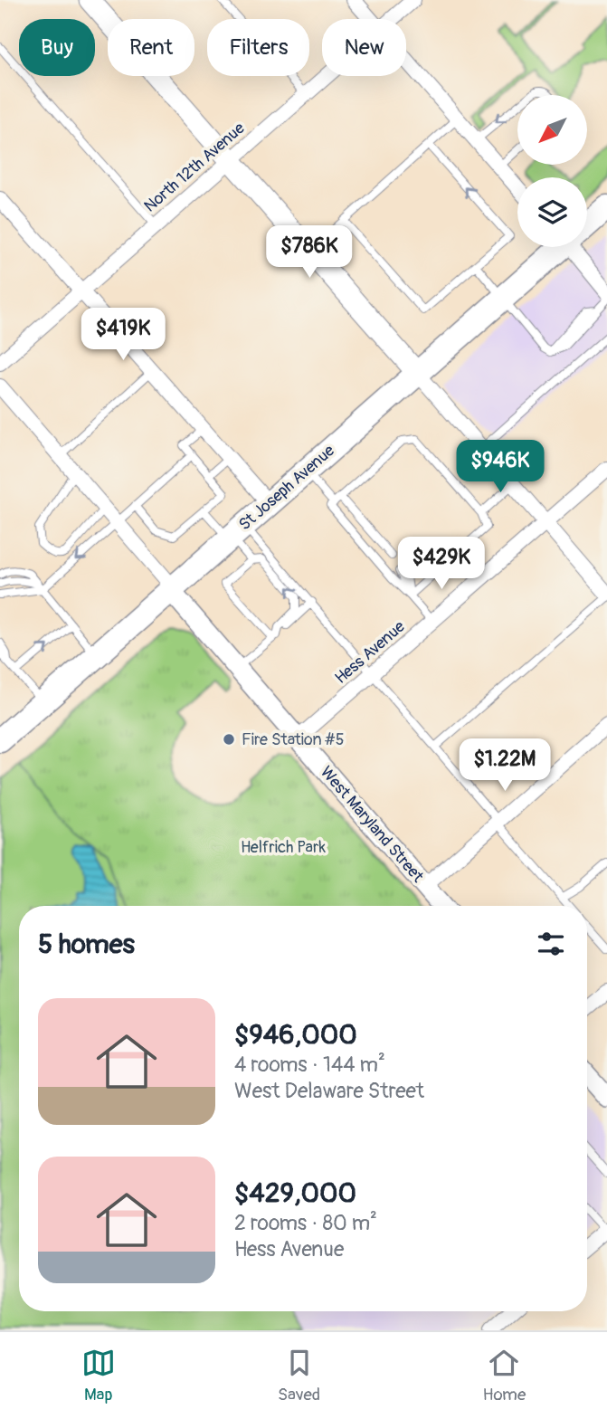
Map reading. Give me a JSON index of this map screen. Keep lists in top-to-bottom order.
{
  "streets": {
    "main road": ["St Joseph Avenue"],
    "street": ["North 12th Avenue", "Hess Avenue", "West Maryland Street"]
  },
  "crossings": [
    ["St Joseph Avenue", "West Maryland Street"],
    ["Hess Avenue", "West Maryland Street"]
  ],
  "parks": ["Helfrich Park"],
  "places": ["Fire Station #5"],
  "north": "bottom left",
  "page": {
    "chip": [
      "Buy",
      "Rent",
      "Filters",
      "New"
    ],
    "price": [
      "$786K",
      "$419K",
      "$946K",
      "$429K",
      "$1.22M"
    ],
    "heading": "5 homes",
    "list": [
      {
        "name": "$946,000",
        "note": "4 rooms · 144 m² · West Delaware Street"
      },
      {
        "name": "$429,000",
        "note": "2 rooms · 80 m² · Hess Avenue"
      }
    ],
    "tabs": ["Map", "Saved", "Home"]
  }
}
